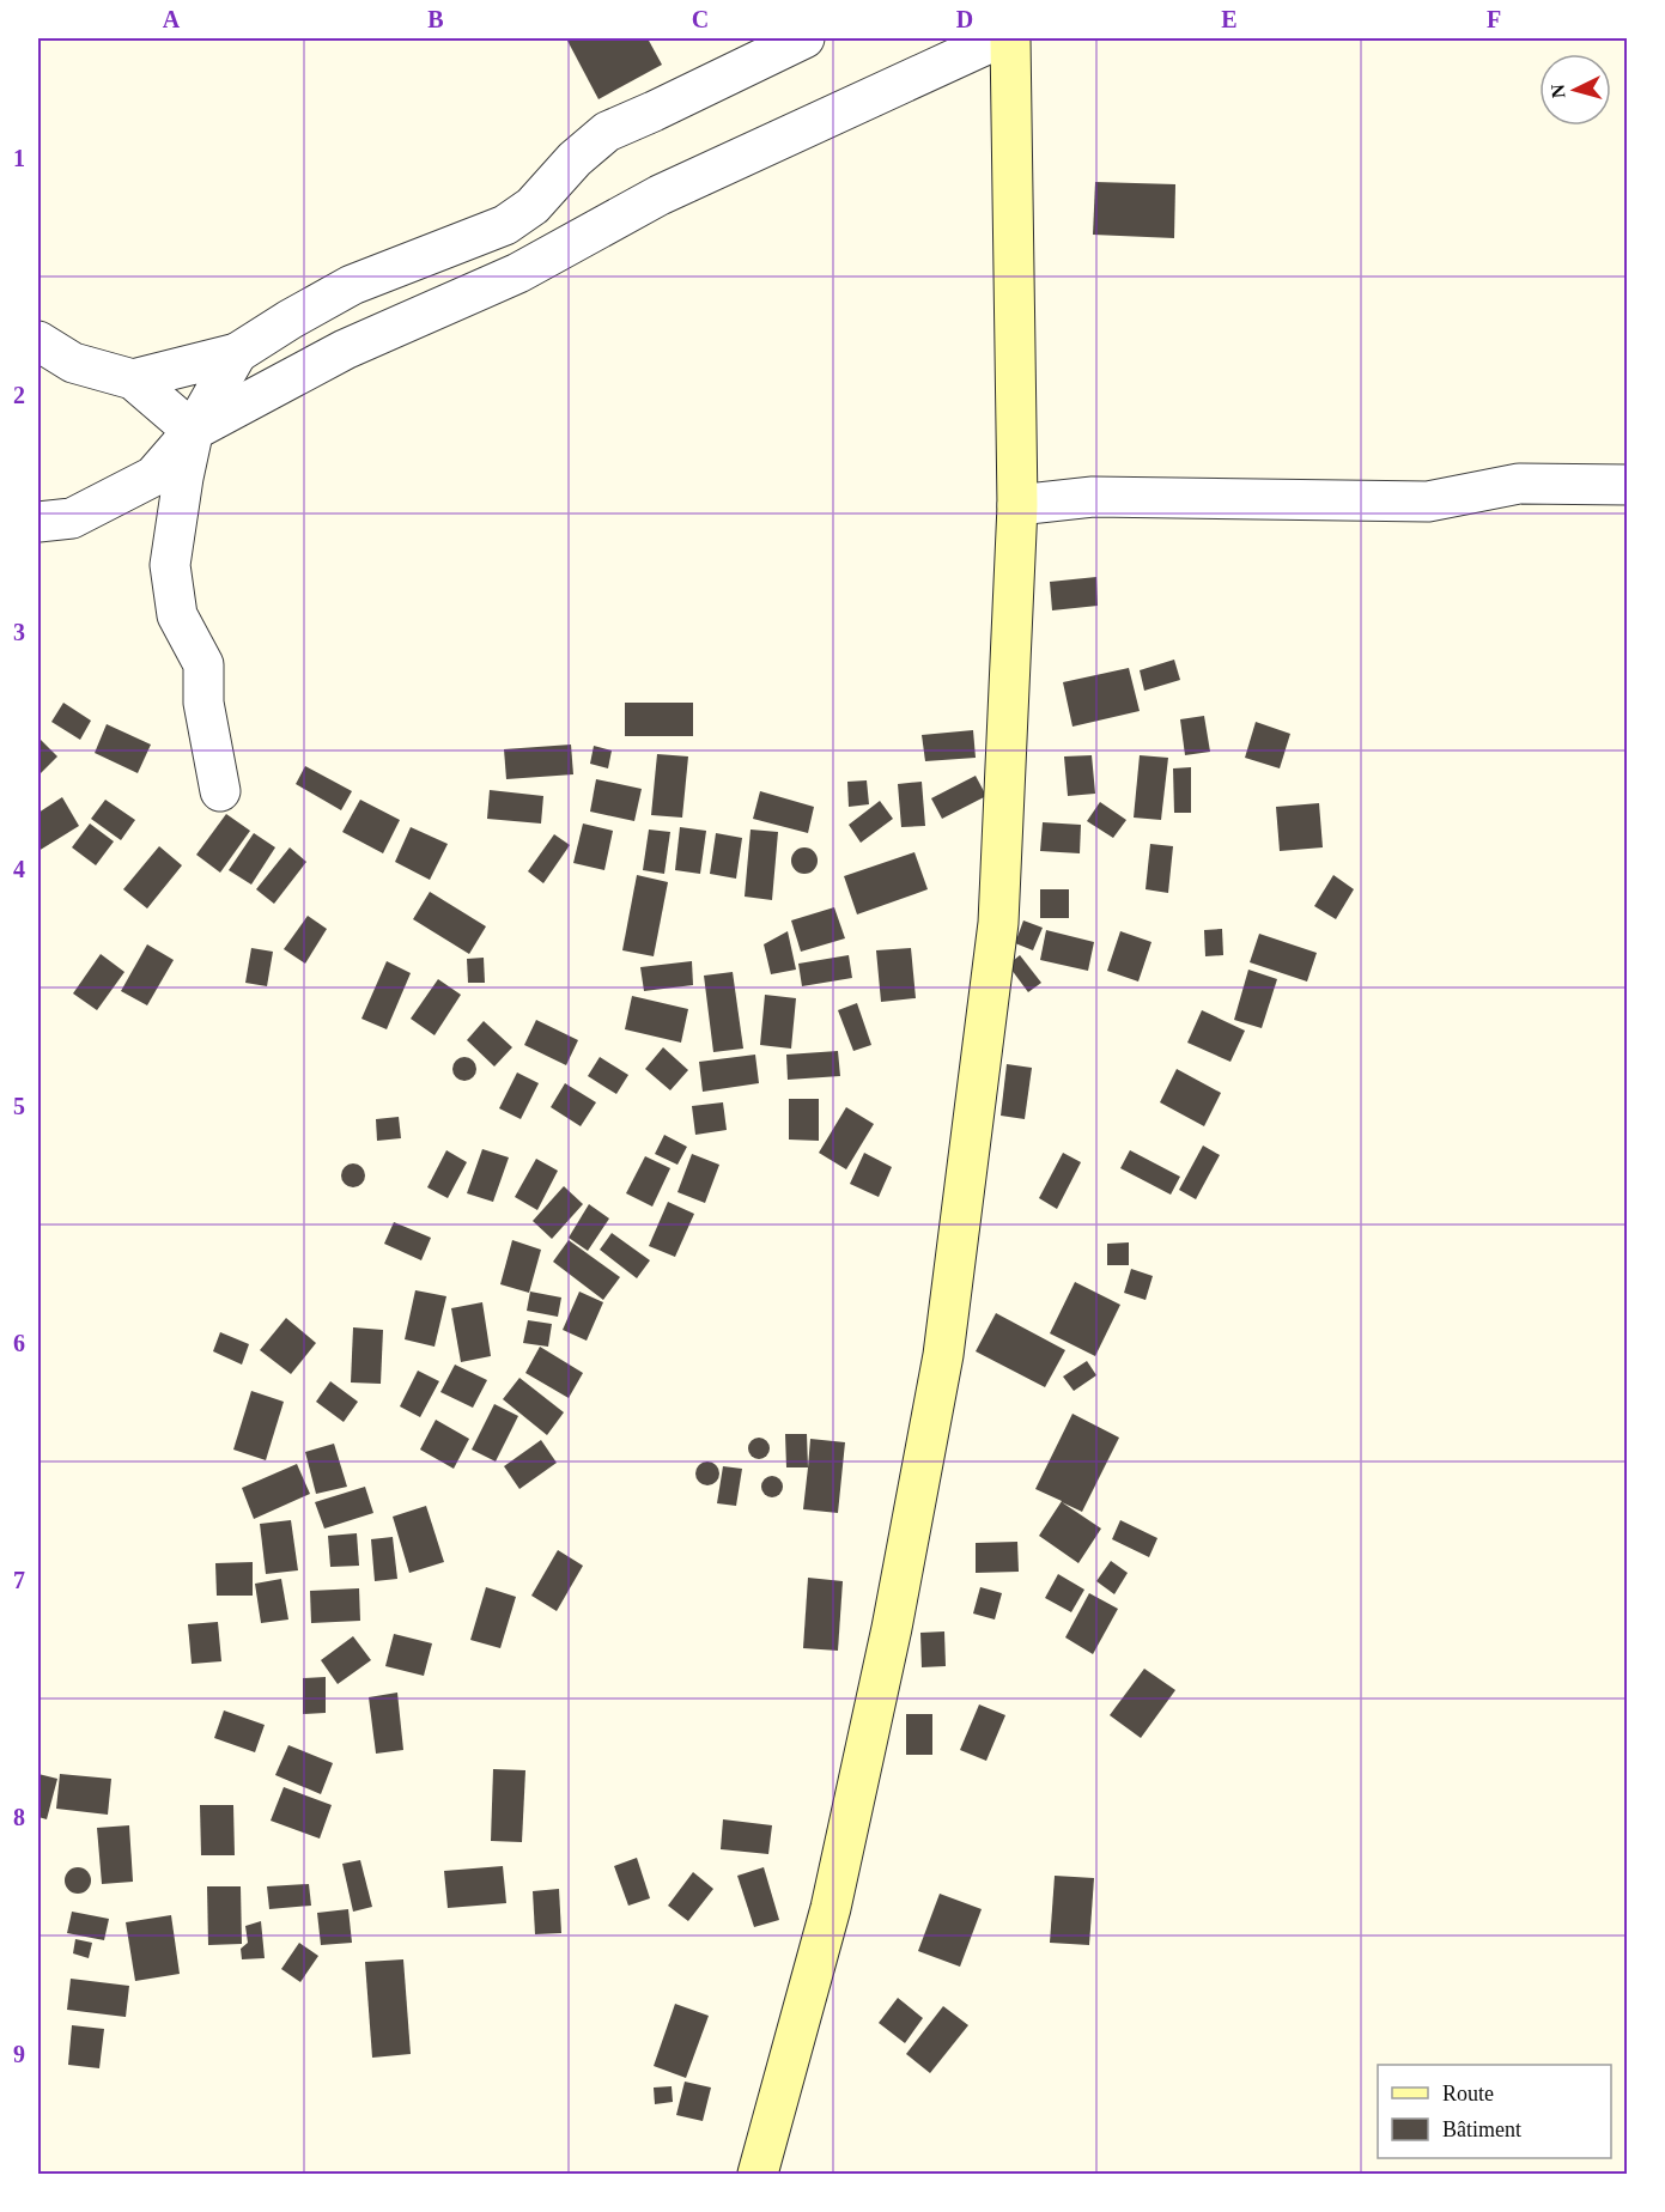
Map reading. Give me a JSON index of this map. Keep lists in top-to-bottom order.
{
  "legend": ["Route", "Bâtiment"],
  "north": "left",
  "grid": {
    "columns": [
      "A",
      "B",
      "C",
      "D",
      "E",
      "F"
    ],
    "rows": [
      "1",
      "2",
      "3",
      "4",
      "5",
      "6",
      "7",
      "8",
      "9"
    ]
  }
}
